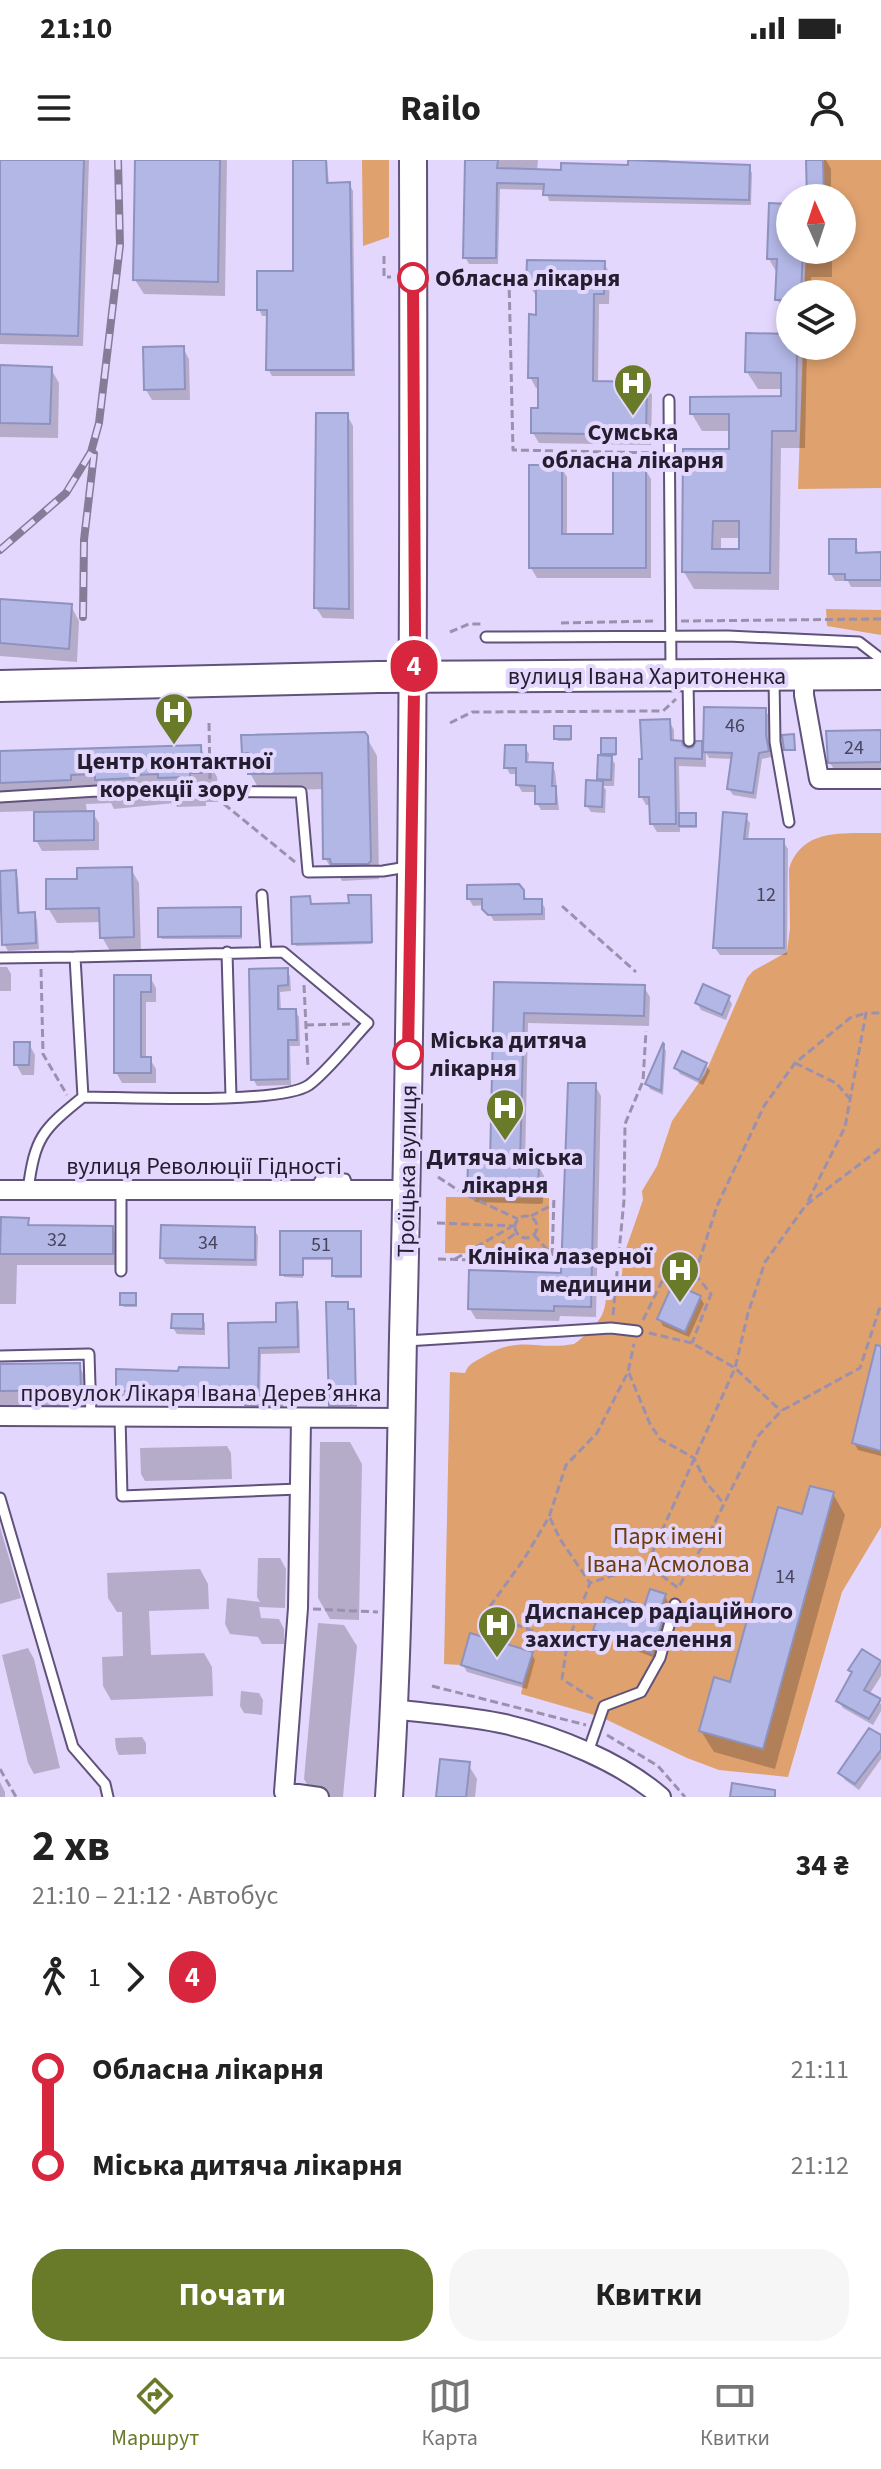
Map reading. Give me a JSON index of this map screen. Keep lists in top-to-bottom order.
{
  "streets": {
    "main road": ["вулиця Івана Харитоненка", "Троїцька вулиця"],
    "street": ["вулиця Революції Гідності", "провулок Лікаря Івана Деревʼянка"]
  },
  "crossings": [
    ["вулиця Івана Харитоненка", "Троїцька вулиця"],
    ["вулиця Революції Гідності", "Троїцька вулиця"],
    ["Троїцька вулиця", "провулок Лікаря Івана Деревʼянка"]
  ],
  "parks": ["Парк імені Івана Асмолова"],
  "places": {
    "other": ["Обласна лікарня", "Міська дитяча лікарня"],
    "hospital": [
      "Сумська обласна лікарня",
      "Центр контактної корекції зору",
      "Дитяча міська лікарня",
      "Клініка лазерної медицини",
      "Диспансер радіаційного захисту населення"
    ]
  },
  "lines": ["bus line 4"],
  "house_numbers": [
    "46",
    "24",
    "12",
    "32",
    "34",
    "51",
    "14"
  ],
  "north": "top",
  "page": {
    "status": "21:10",
    "header": "Railo",
    "on_map": "4",
    "heading": ["2 хв", "21:10 – 21:12 · Автобус", "34 ₴"],
    "legs": ["1", "4"],
    "list": [
      {
        "name": "Обласна лікарня",
        "value": "21:11"
      },
      {
        "name": "Міська дитяча лікарня",
        "value": "21:12"
      }
    ],
    "buttons": ["Почати", "Квитки"],
    "tabs": ["Маршрут", "Карта", "Квитки"]
  }
}
